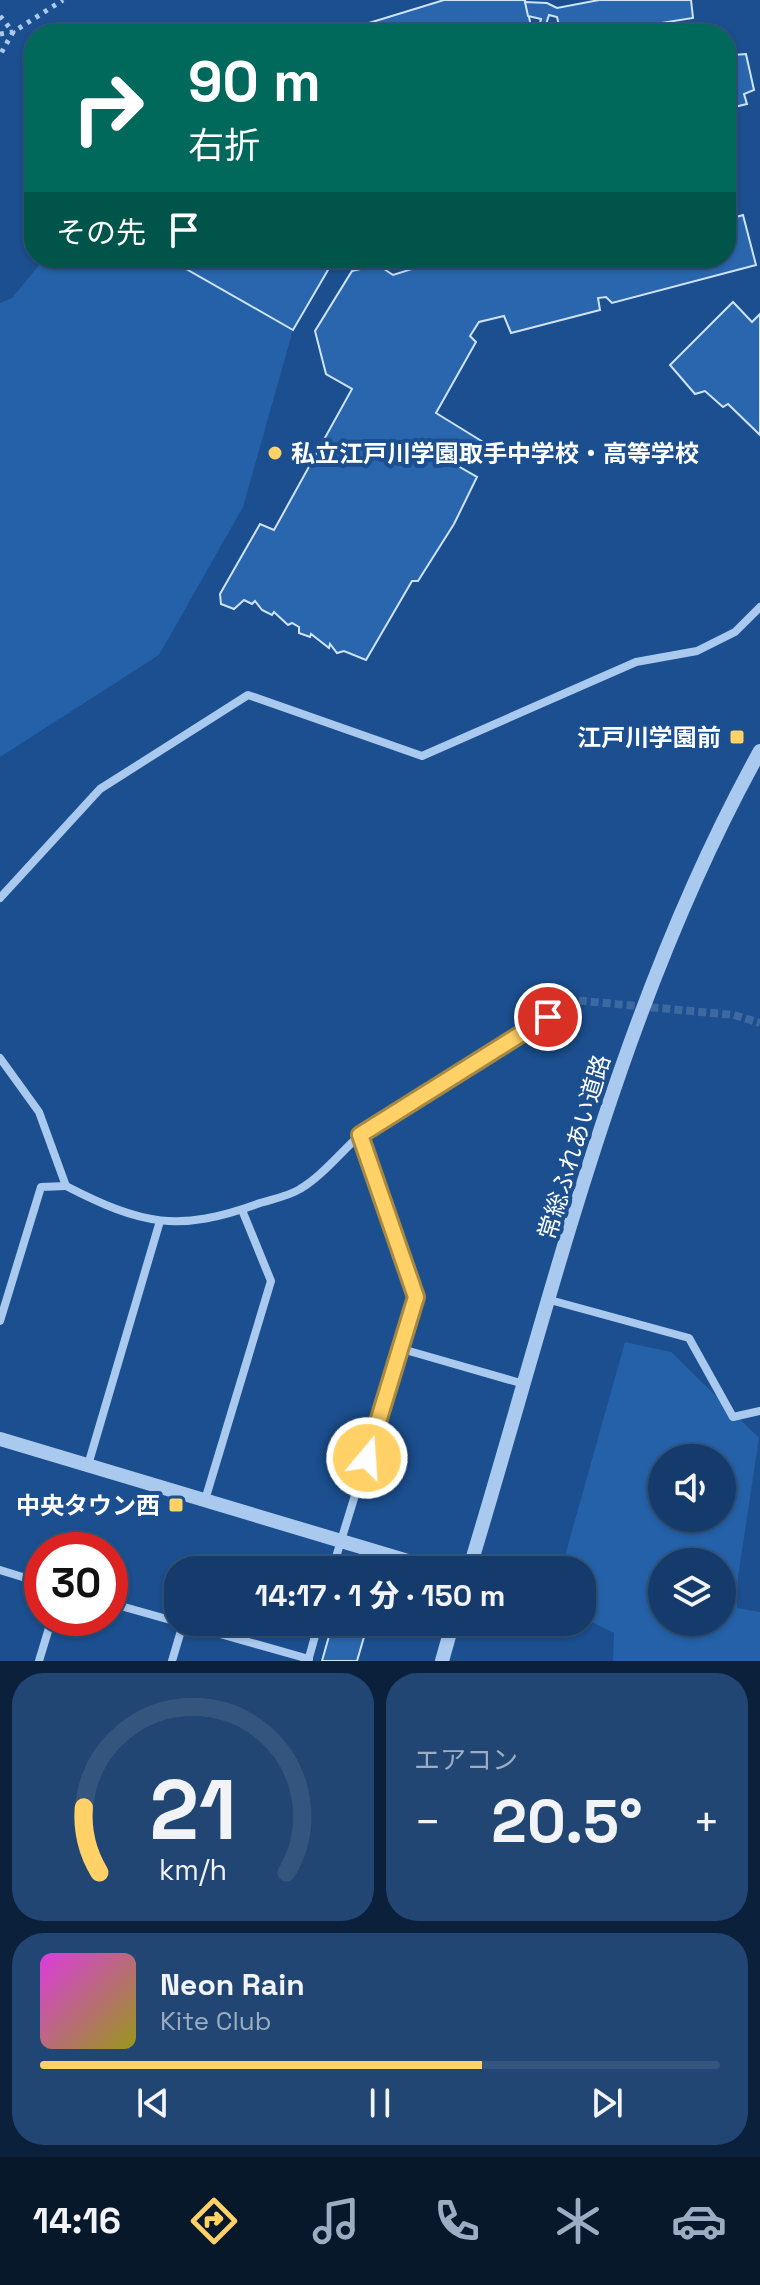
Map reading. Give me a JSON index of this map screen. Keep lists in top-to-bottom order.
{
  "streets": {
    "street": ["常総ふれあい道路"]
  },
  "places": {
    "other": ["私立江戸川学園取手中学校・高等学校"],
    "transit": ["江戸川学園前", "中央タウン西"]
  },
  "page": {
    "turn": ["90 m", "右折"],
    "then": "その先",
    "limit": "30",
    "trip": "14:17 · 1 分 · 150 m",
    "tile": "エアコン",
    "heat": ["−", "20.5°", "+"],
    "song": ["Neon Rain", "Kite Club"],
    "tabs": "14:16",
    "gauge": ["21", "km/h"]
  }
}
